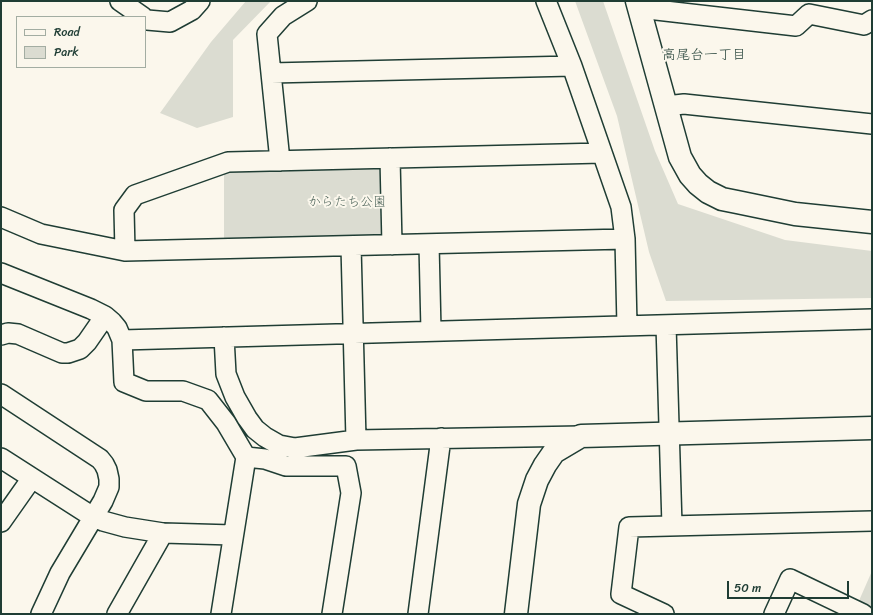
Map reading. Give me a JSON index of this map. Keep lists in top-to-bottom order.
{
  "districts": ["高尾台一丁目"],
  "parks": ["からたち公園"],
  "legend": ["Road", "Park"],
  "scale_bar": "50 m"
}
